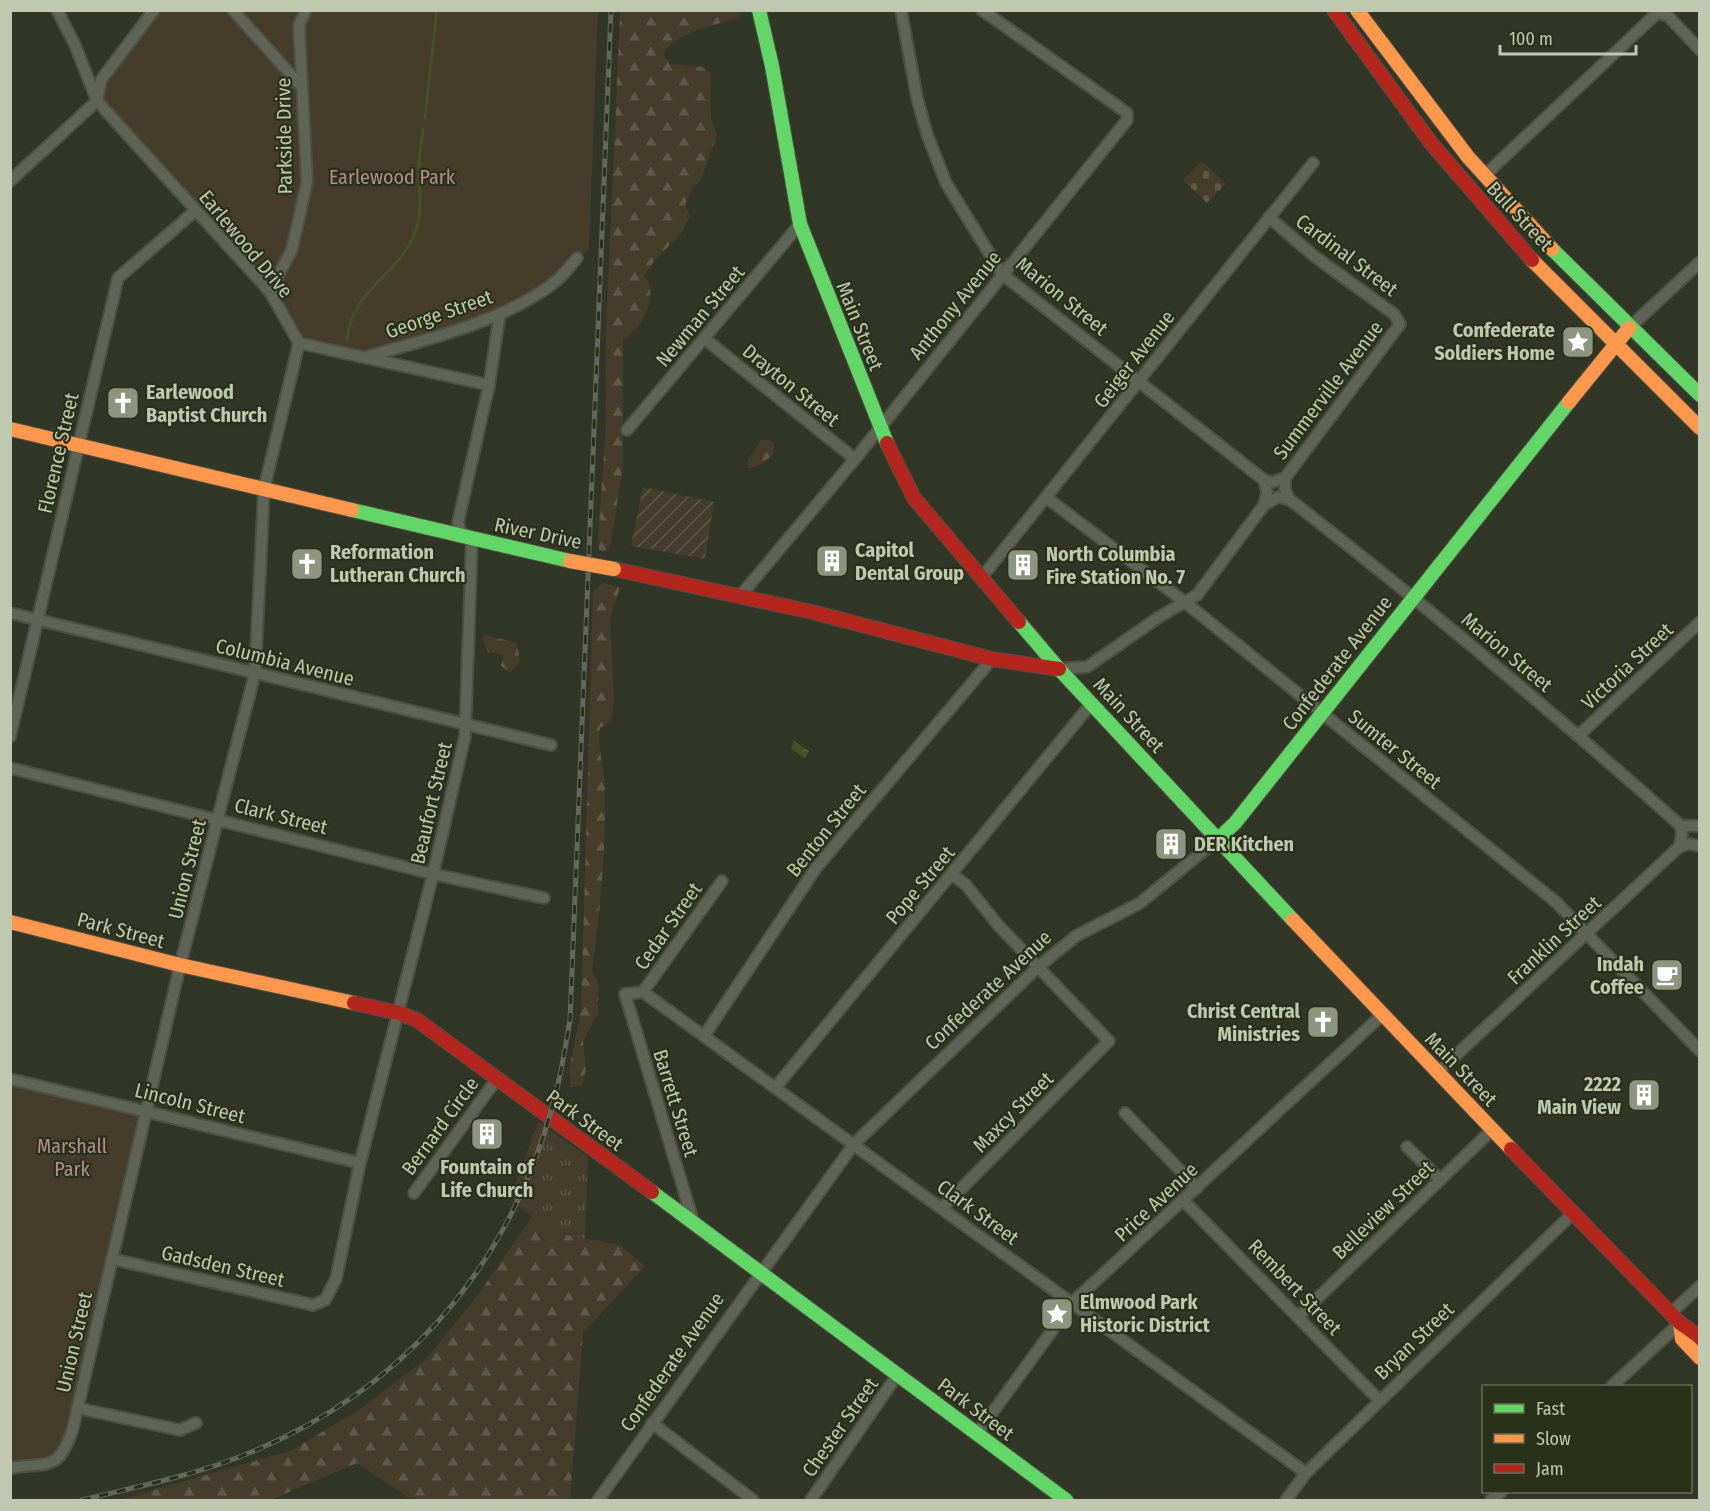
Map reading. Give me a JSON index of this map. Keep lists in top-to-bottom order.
{
  "streets": {
    "main road": [
      "Bull Street",
      "Main Street",
      "River Drive",
      "Confederate Avenue",
      "Park Street"
    ],
    "street": [
      "Parkside Drive",
      "Earlewood Drive",
      "Cardinal Street",
      "Marion Street",
      "Anthony Avenue",
      "George Street",
      "Newman Street",
      "Geiger Avenue",
      "Drayton Street",
      "Summerville Avenue",
      "Florence Street",
      "Columbia Avenue",
      "Victoria Street",
      "Sumter Street",
      "Beaufort Street",
      "Clark Street",
      "Benton Street",
      "Union Street",
      "Pope Street",
      "Cedar Street",
      "Franklin Street",
      "Lincoln Street",
      "Barrett Street",
      "Maxcy Street",
      "Bernard Circle",
      "Price Avenue",
      "Belleview Street",
      "Gadsden Street",
      "Rembert Street",
      "Bryan Street",
      "Chester Street"
    ]
  },
  "crossings": [
    ["Parkside Drive", "Earlewood Drive"],
    ["Bull Street", "Confederate Avenue"],
    ["Earlewood Drive", "Florence Street"],
    ["Earlewood Drive", "Union Street"],
    ["Cardinal Street", "Geiger Avenue"],
    ["Cardinal Street", "Summerville Avenue"],
    ["Marion Street", "Anthony Avenue"],
    ["Marion Street", "Geiger Avenue"],
    ["Marion Street", "Confederate Avenue"],
    ["Marion Street", "Victoria Street"],
    ["Anthony Avenue", "Main Street"],
    ["Anthony Avenue", "Drayton Street"],
    ["Anthony Avenue", "River Drive"],
    ["Newman Street", "Main Street"],
    ["Newman Street", "Drayton Street"],
    ["Main Street", "Geiger Avenue"],
    ["Main Street", "River Drive"],
    ["Main Street", "Confederate Avenue"],
    ["Main Street", "Pope Street"],
    ["Main Street", "Franklin Street"],
    ["Main Street", "Price Avenue"],
    ["Main Street", "Belleview Street"],
    ["Main Street", "Bryan Street"],
    ["Geiger Avenue", "Sumter Street"],
    ["Florence Street", "River Drive"],
    ["Florence Street", "Columbia Avenue"],
    ["River Drive", "Beaufort Street"],
    ["River Drive", "Benton Street"],
    ["River Drive", "Union Street"],
    ["Columbia Avenue", "Beaufort Street"],
    ["Columbia Avenue", "Union Street"],
    ["Confederate Avenue", "Sumter Street"],
    ["Confederate Avenue", "Clark Street"],
    ["Confederate Avenue", "Park Street"],
    ["Confederate Avenue", "Maxcy Street"],
    ["Sumter Street", "Franklin Street"],
    ["Beaufort Street", "Clark Street"],
    ["Beaufort Street", "Park Street"],
    ["Beaufort Street", "Lincoln Street"],
    ["Beaufort Street", "Gadsden Street"],
    ["Clark Street", "Benton Street"],
    ["Clark Street", "Union Street"],
    ["Clark Street", "Pope Street"],
    ["Clark Street", "Cedar Street"],
    ["Clark Street", "Barrett Street"],
    ["Clark Street", "Maxcy Street"],
    ["Clark Street", "Price Avenue"],
    ["Clark Street", "Bryan Street"],
    ["Union Street", "Park Street"],
    ["Union Street", "Lincoln Street"],
    ["Union Street", "Gadsden Street"],
    ["Cedar Street", "Barrett Street"],
    ["Park Street", "Barrett Street"],
    ["Park Street", "Bernard Circle"],
    ["Park Street", "Price Avenue"],
    ["Park Street", "Chester Street"],
    ["Price Avenue", "Rembert Street"],
    ["Belleview Street", "Rembert Street"],
    ["Rembert Street", "Bryan Street"]
  ],
  "parks": ["Earlewood Park", "Marshall Park"],
  "places": {
    "place": ["Confederate Soldiers Home", "Elmwood Park Historic District"],
    "church": ["Earlewood Baptist Church", "Reformation Lutheran Church", "Christ Central Ministries"],
    "building": [
      "Capitol Dental Group",
      "North Columbia Fire Station No. 7",
      "DER Kitchen",
      "2222 Main View",
      "Fountain of Life Church"
    ],
    "cafe": ["Indah Coffee"]
  },
  "legend": ["Fast", "Slow", "Jam"],
  "scale_bar": "100 m"
}
